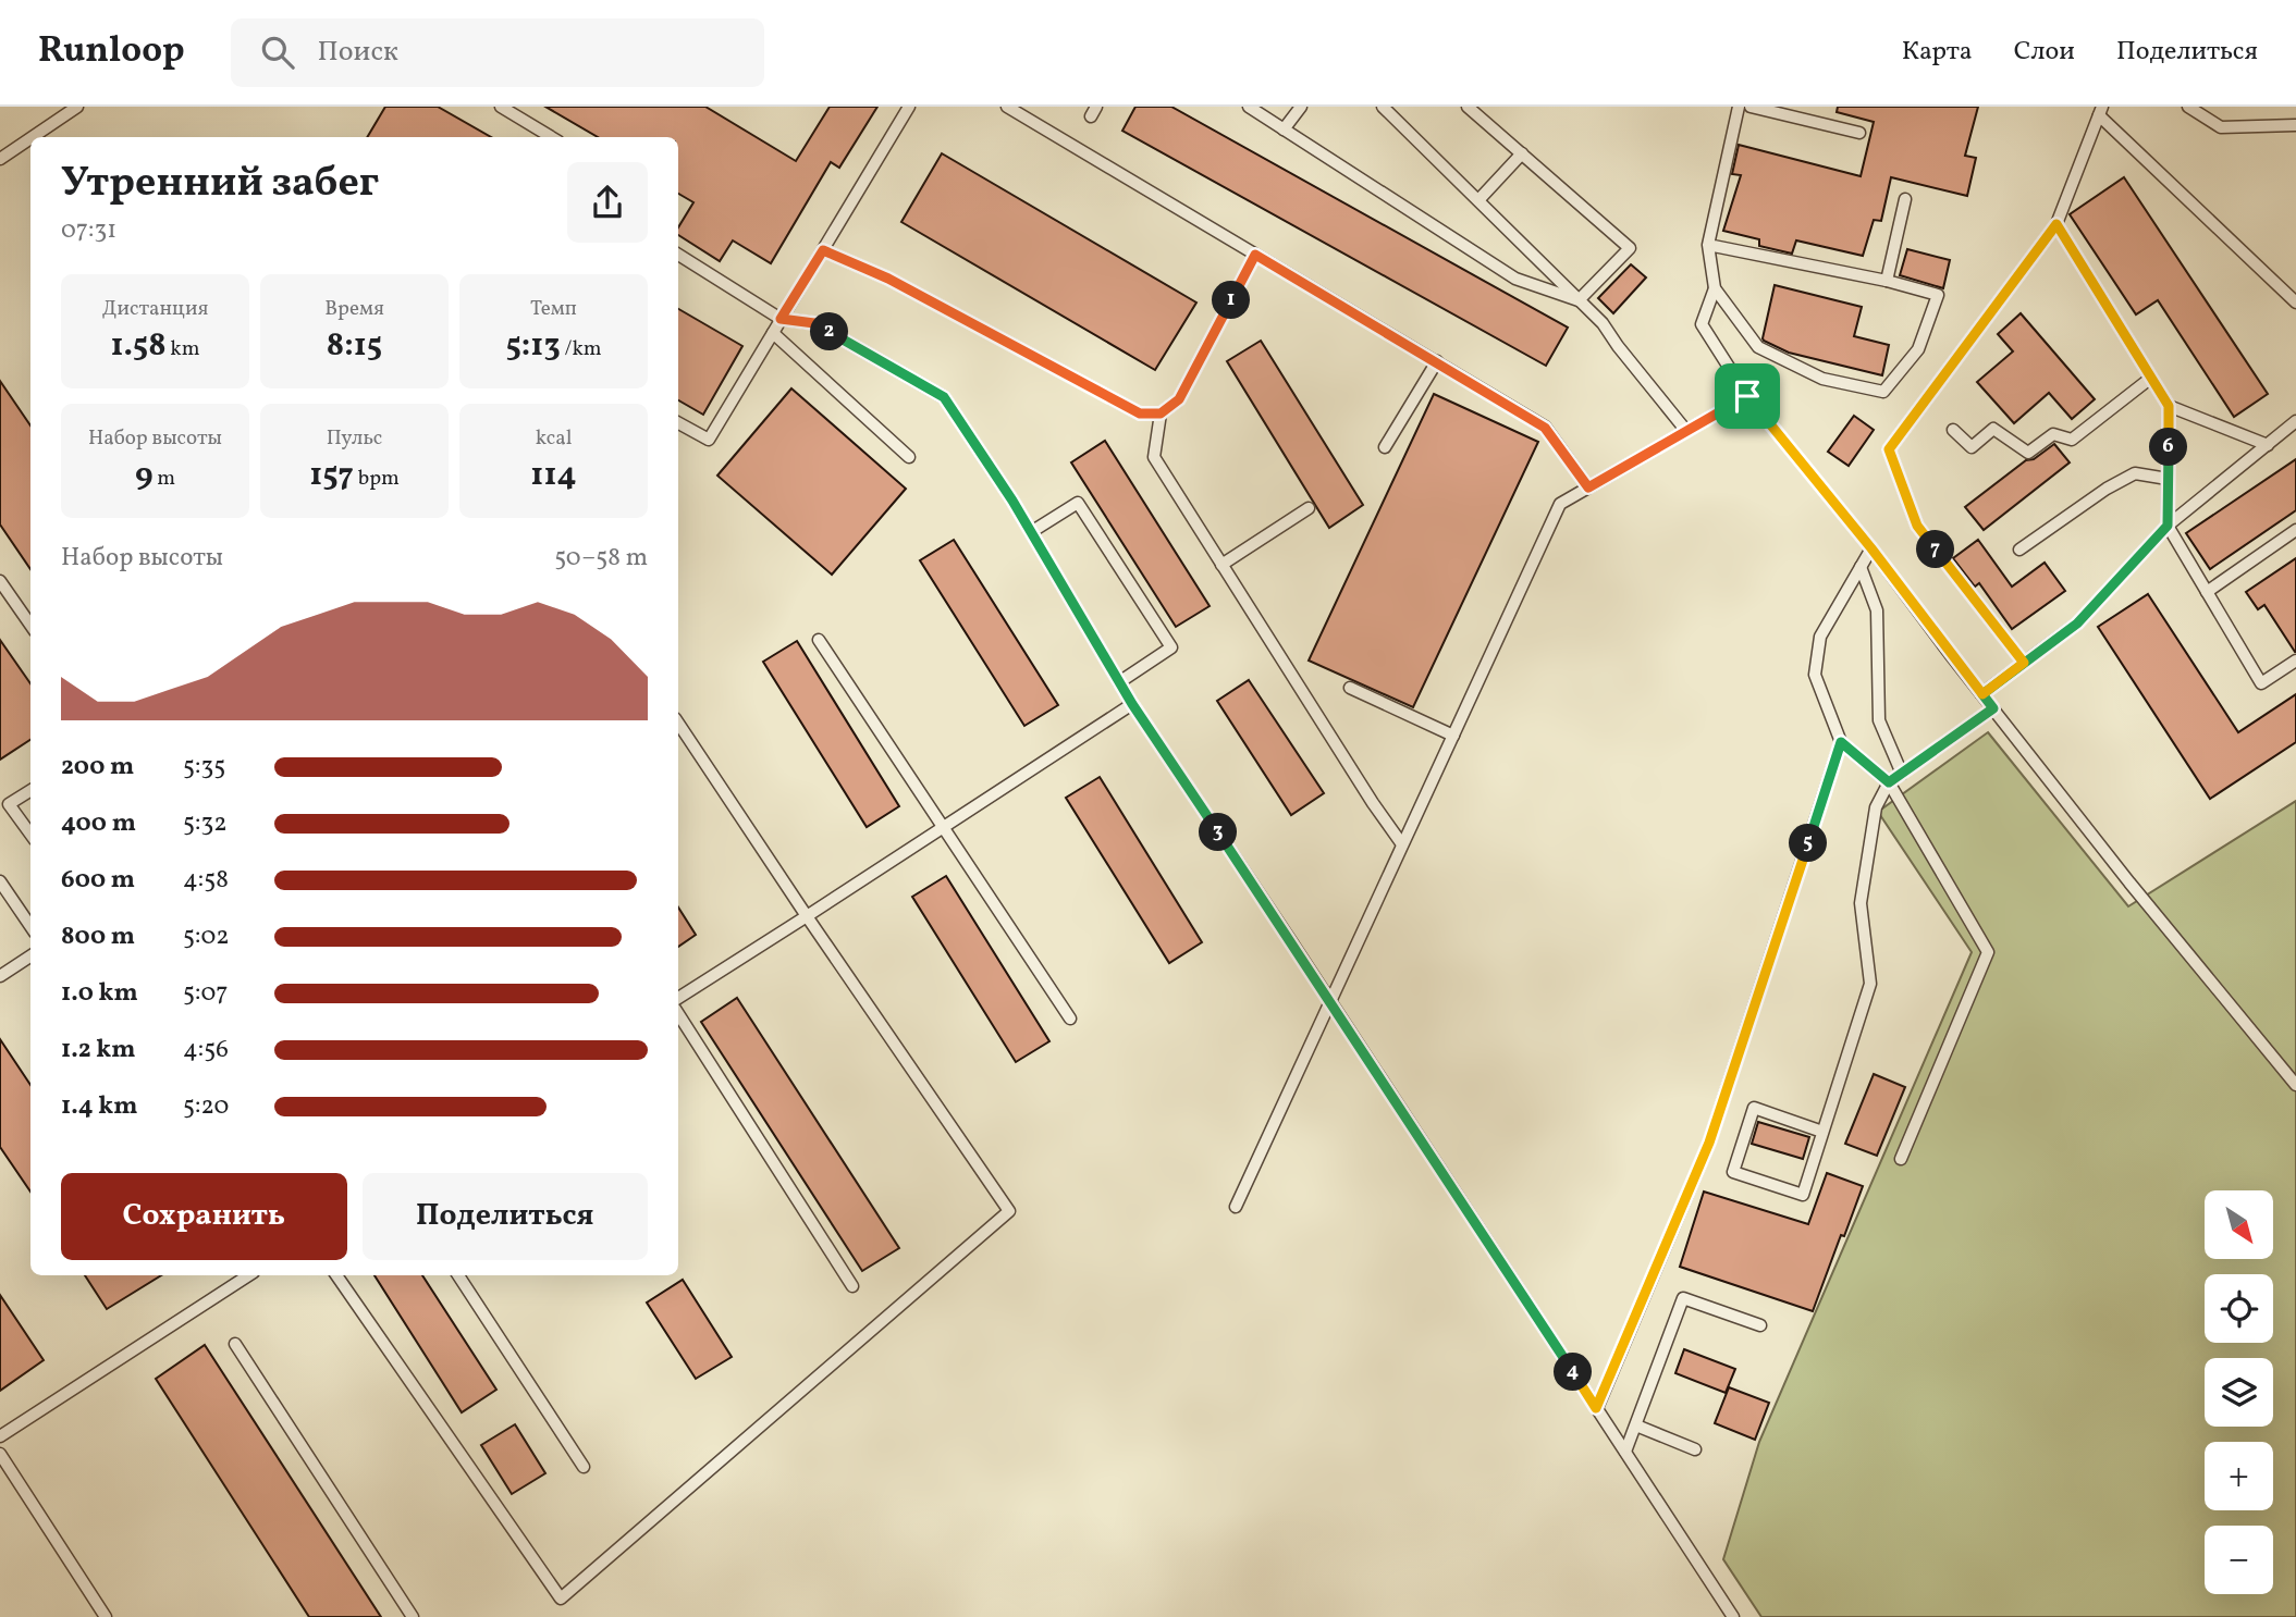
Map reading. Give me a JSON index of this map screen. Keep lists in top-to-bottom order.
{
  "north": "bottom right",
  "page": {
    "header": "Runloop",
    "search": "Поиск",
    "nav": ["Карта", "Слои", "Поделиться"],
    "heading": ["Утренний забег", "07:31"],
    "stats": [
      ["Дистанция", "1.58 km"],
      ["Время", "8:15"],
      ["Темп", "5:13 /km"],
      ["Набор высоты", "9 m"],
      ["Пульс", "157 bpm"],
      ["kcal", "114"]
    ],
    "pins": [
      "1",
      "2",
      "6",
      "7",
      "3",
      "5",
      "4"
    ],
    "chart": ["Набор высоты", "50–58 m"],
    "list": [
      {
        "name": "200 m",
        "note": "5:35"
      },
      {
        "name": "400 m",
        "note": "5:32"
      },
      {
        "name": "600 m",
        "note": "4:58"
      },
      {
        "name": "800 m",
        "note": "5:02"
      },
      {
        "name": "1.0 km",
        "note": "5:07"
      },
      {
        "name": "1.2 km",
        "note": "4:56"
      },
      {
        "name": "1.4 km",
        "note": "5:20"
      }
    ],
    "buttons": ["Сохранить", "Поделиться"],
    "map_buttons": ["+", "−"]
  }
}
